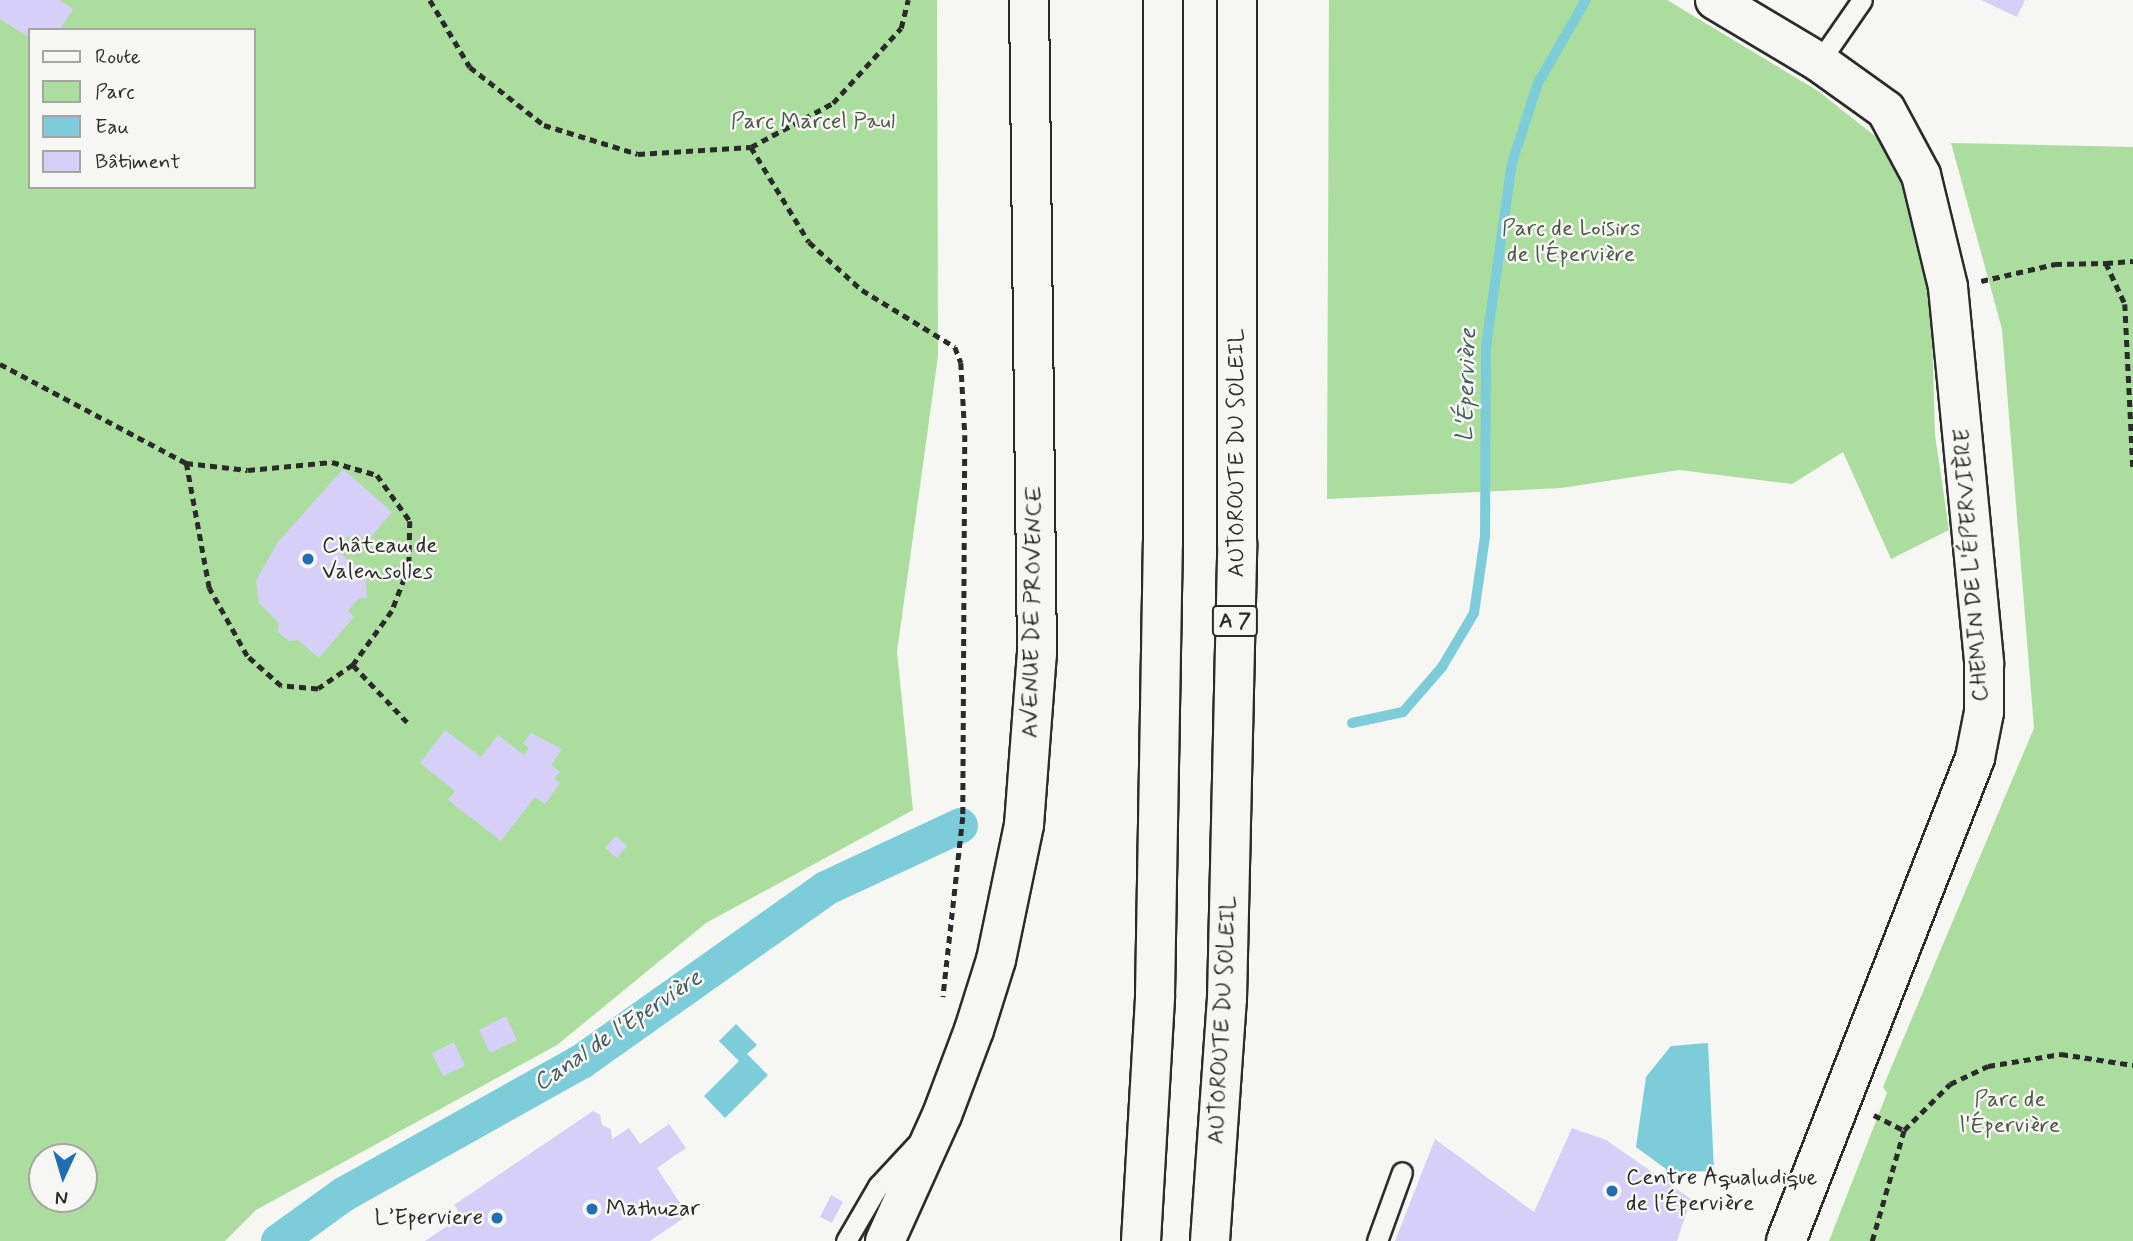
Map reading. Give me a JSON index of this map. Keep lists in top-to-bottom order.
{
  "streets": {
    "main road": [
      "AUTOROUTE DU SOLEIL",
      "CHEMIN DE L'ÉPERVIÈRE",
      "AVENUE DE PROVENCE",
      "A 7"
    ]
  },
  "water": ["L'Épervière", "Canal de l'Epervière"],
  "parks": ["Parc Marcel Paul", "Parc de Loisirs de l'Épervière", "Parc de l'Épervière"],
  "places": [
    "Château de Valensolles",
    "Centre Aqualudique de l'Épervière",
    "Mathuzar",
    "L’Eperviere"
  ],
  "legend": [
    "Route",
    "Parc",
    "Eau",
    "Bâtiment"
  ],
  "north": "bottom"
}
